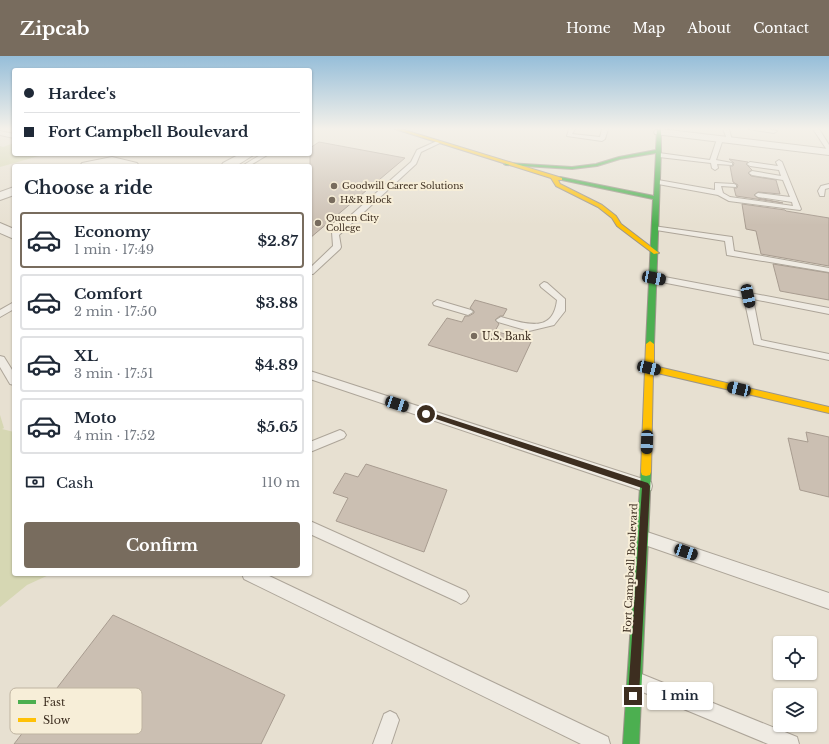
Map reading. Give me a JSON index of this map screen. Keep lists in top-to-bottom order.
{
  "streets": {
    "main road": ["Fort Campbell Boulevard"]
  },
  "places": [
    "Goodwill Career Solutions",
    "H&R Block",
    "Queen City College",
    "U.S. Bank"
  ],
  "legend": ["Fast", "Slow"],
  "page": {
    "header": "Zipcab",
    "nav": [
      "Home",
      "Map",
      "About",
      "Contact"
    ],
    "banner": ["Hardee's", "Fort Campbell Boulevard"],
    "heading": "Choose a ride",
    "list": [
      {
        "name": "Economy",
        "note": "1 min · 17:49",
        "value": "$2.87"
      },
      {
        "name": "Comfort",
        "note": "2 min · 17:50",
        "value": "$3.88"
      },
      {
        "name": "XL",
        "note": "3 min · 17:51",
        "value": "$4.89"
      },
      {
        "name": "Moto",
        "note": "4 min · 17:52",
        "value": "$5.65"
      }
    ],
    "pay": ["Cash", "110 m"],
    "buttons": "Confirm",
    "bubble": "1 min"
  }
}
